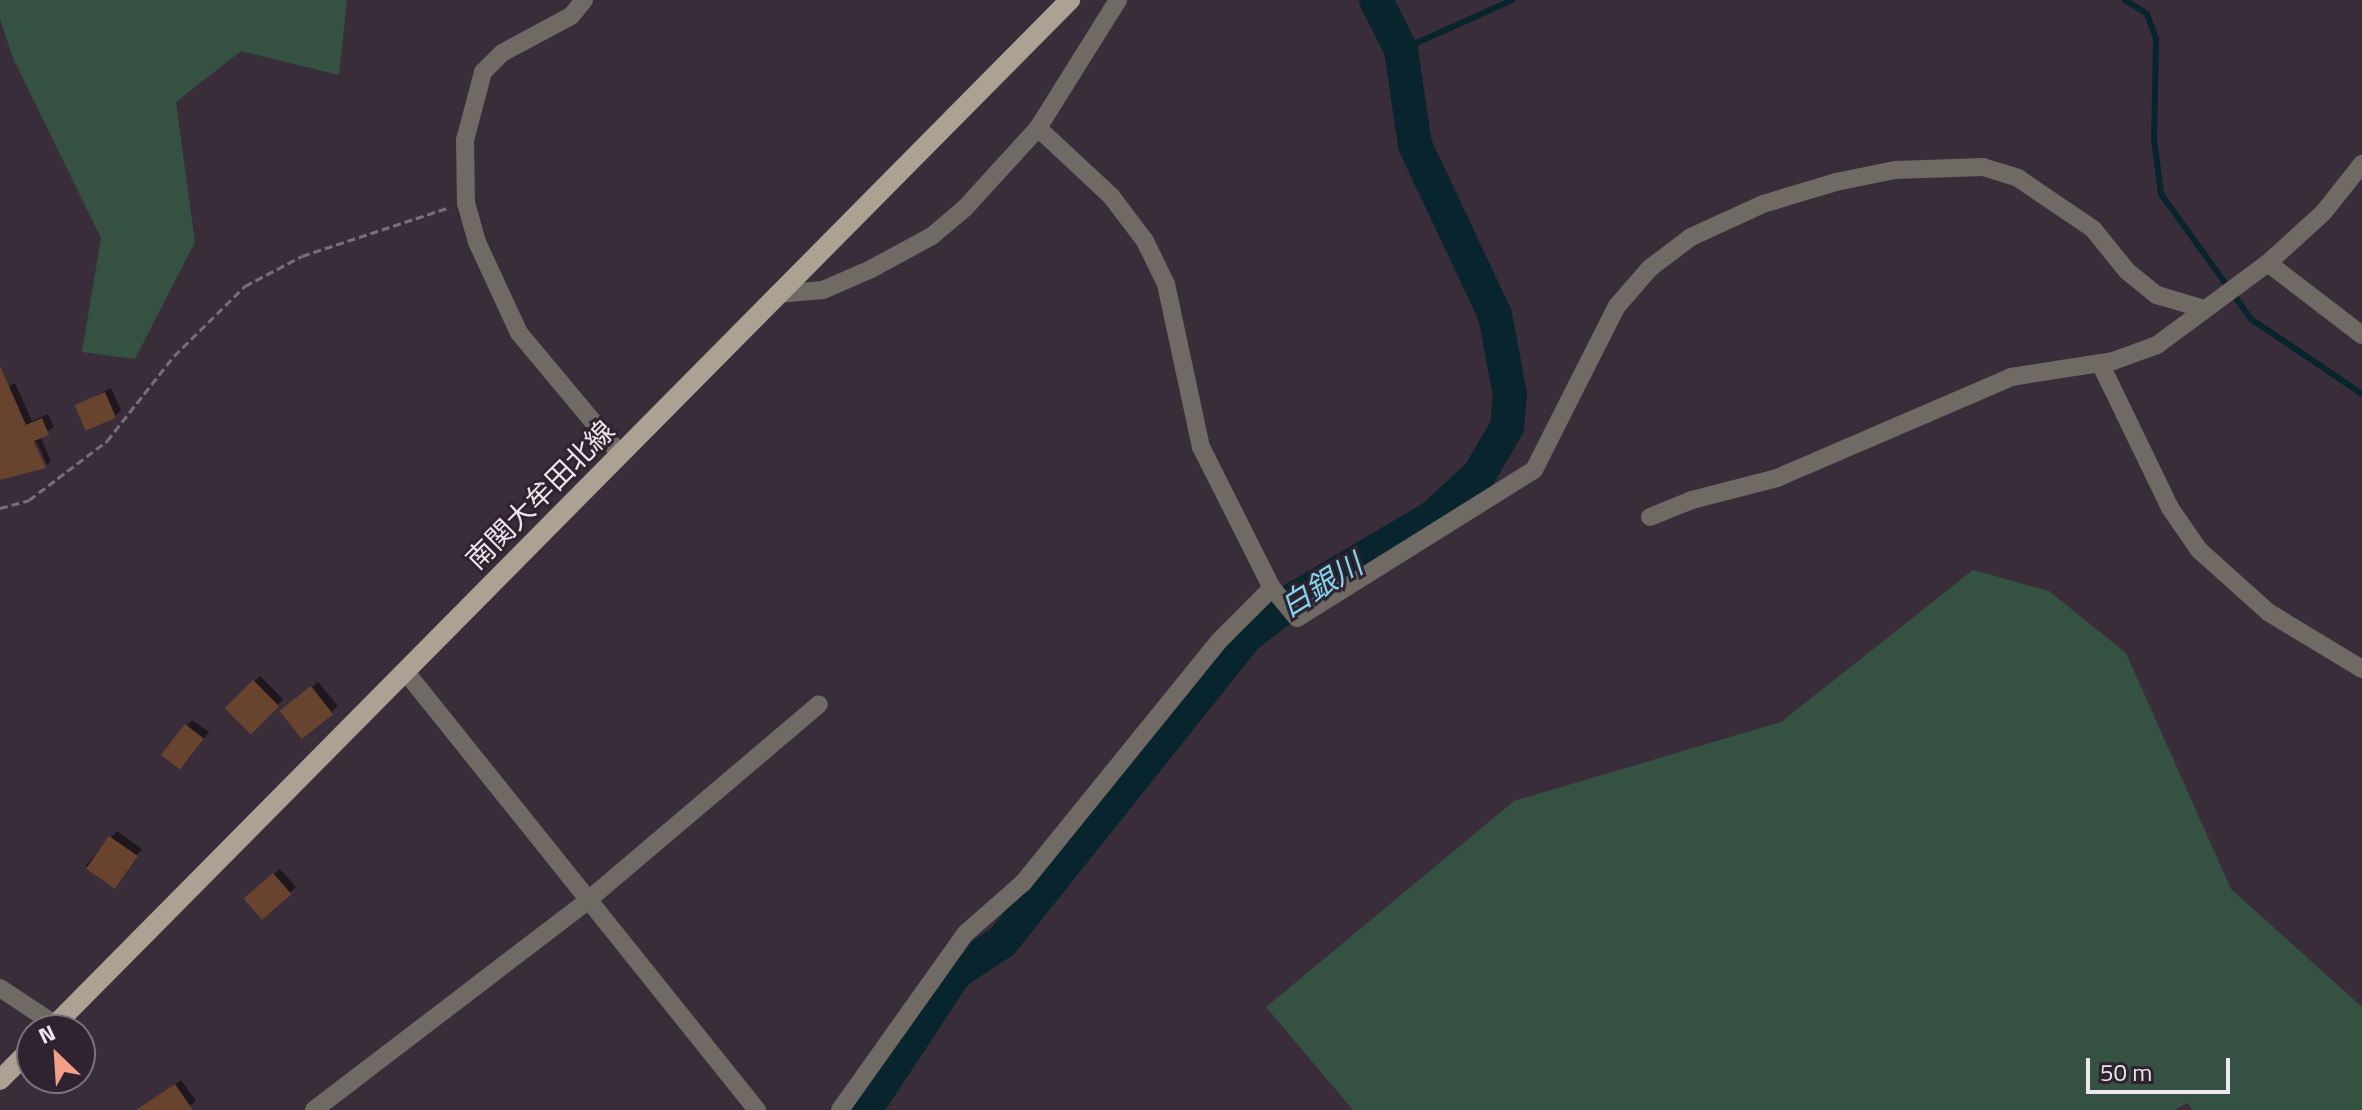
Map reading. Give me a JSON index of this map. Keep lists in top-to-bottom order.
{
  "streets": {
    "main road": ["南関大牟田北線"]
  },
  "water": ["白銀川"],
  "scale_bar": "50 m",
  "north": "top left"
}
